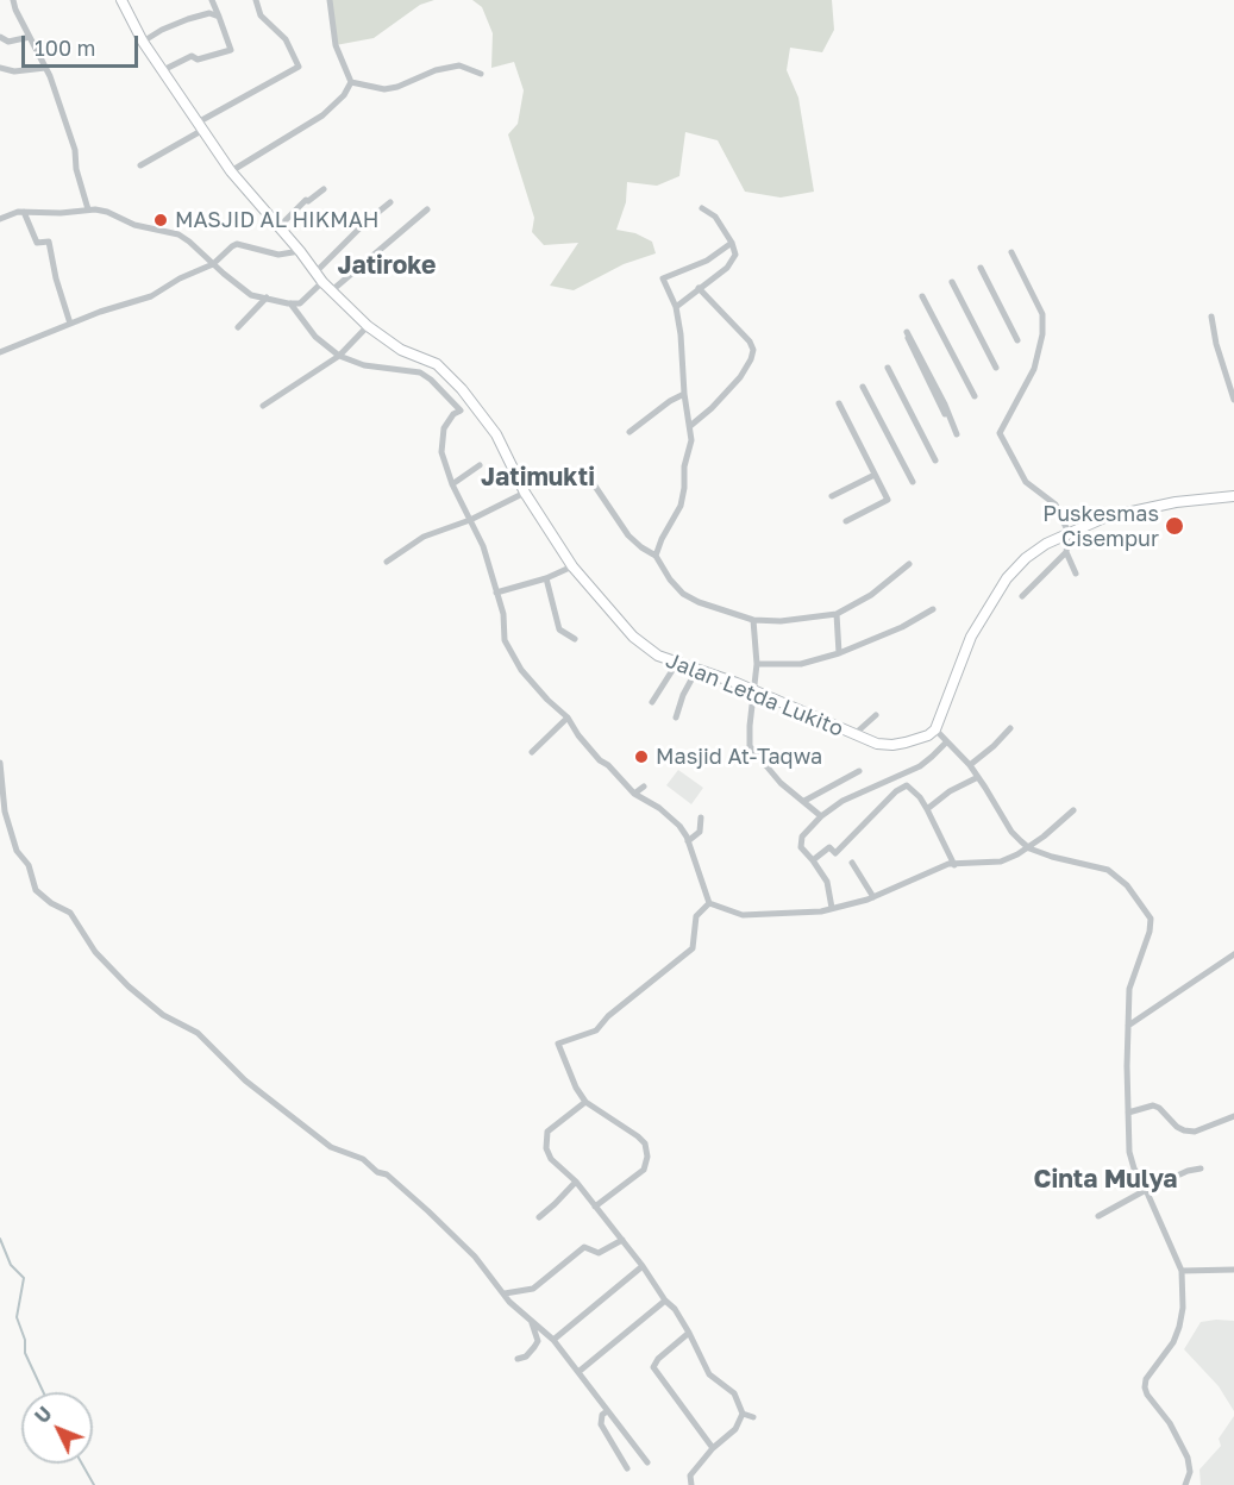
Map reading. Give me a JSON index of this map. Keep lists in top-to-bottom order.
{
  "streets": {
    "street": ["Jalan Letda Lukito"]
  },
  "districts": ["Jatiroke", "Jatimukti", "Cinta Mulya"],
  "places": ["MASJID AL HIKMAH", "Puskesmas Cisempur", "Masjid At-Taqwa"],
  "scale_bar": "100 m",
  "north": "top left"
}
